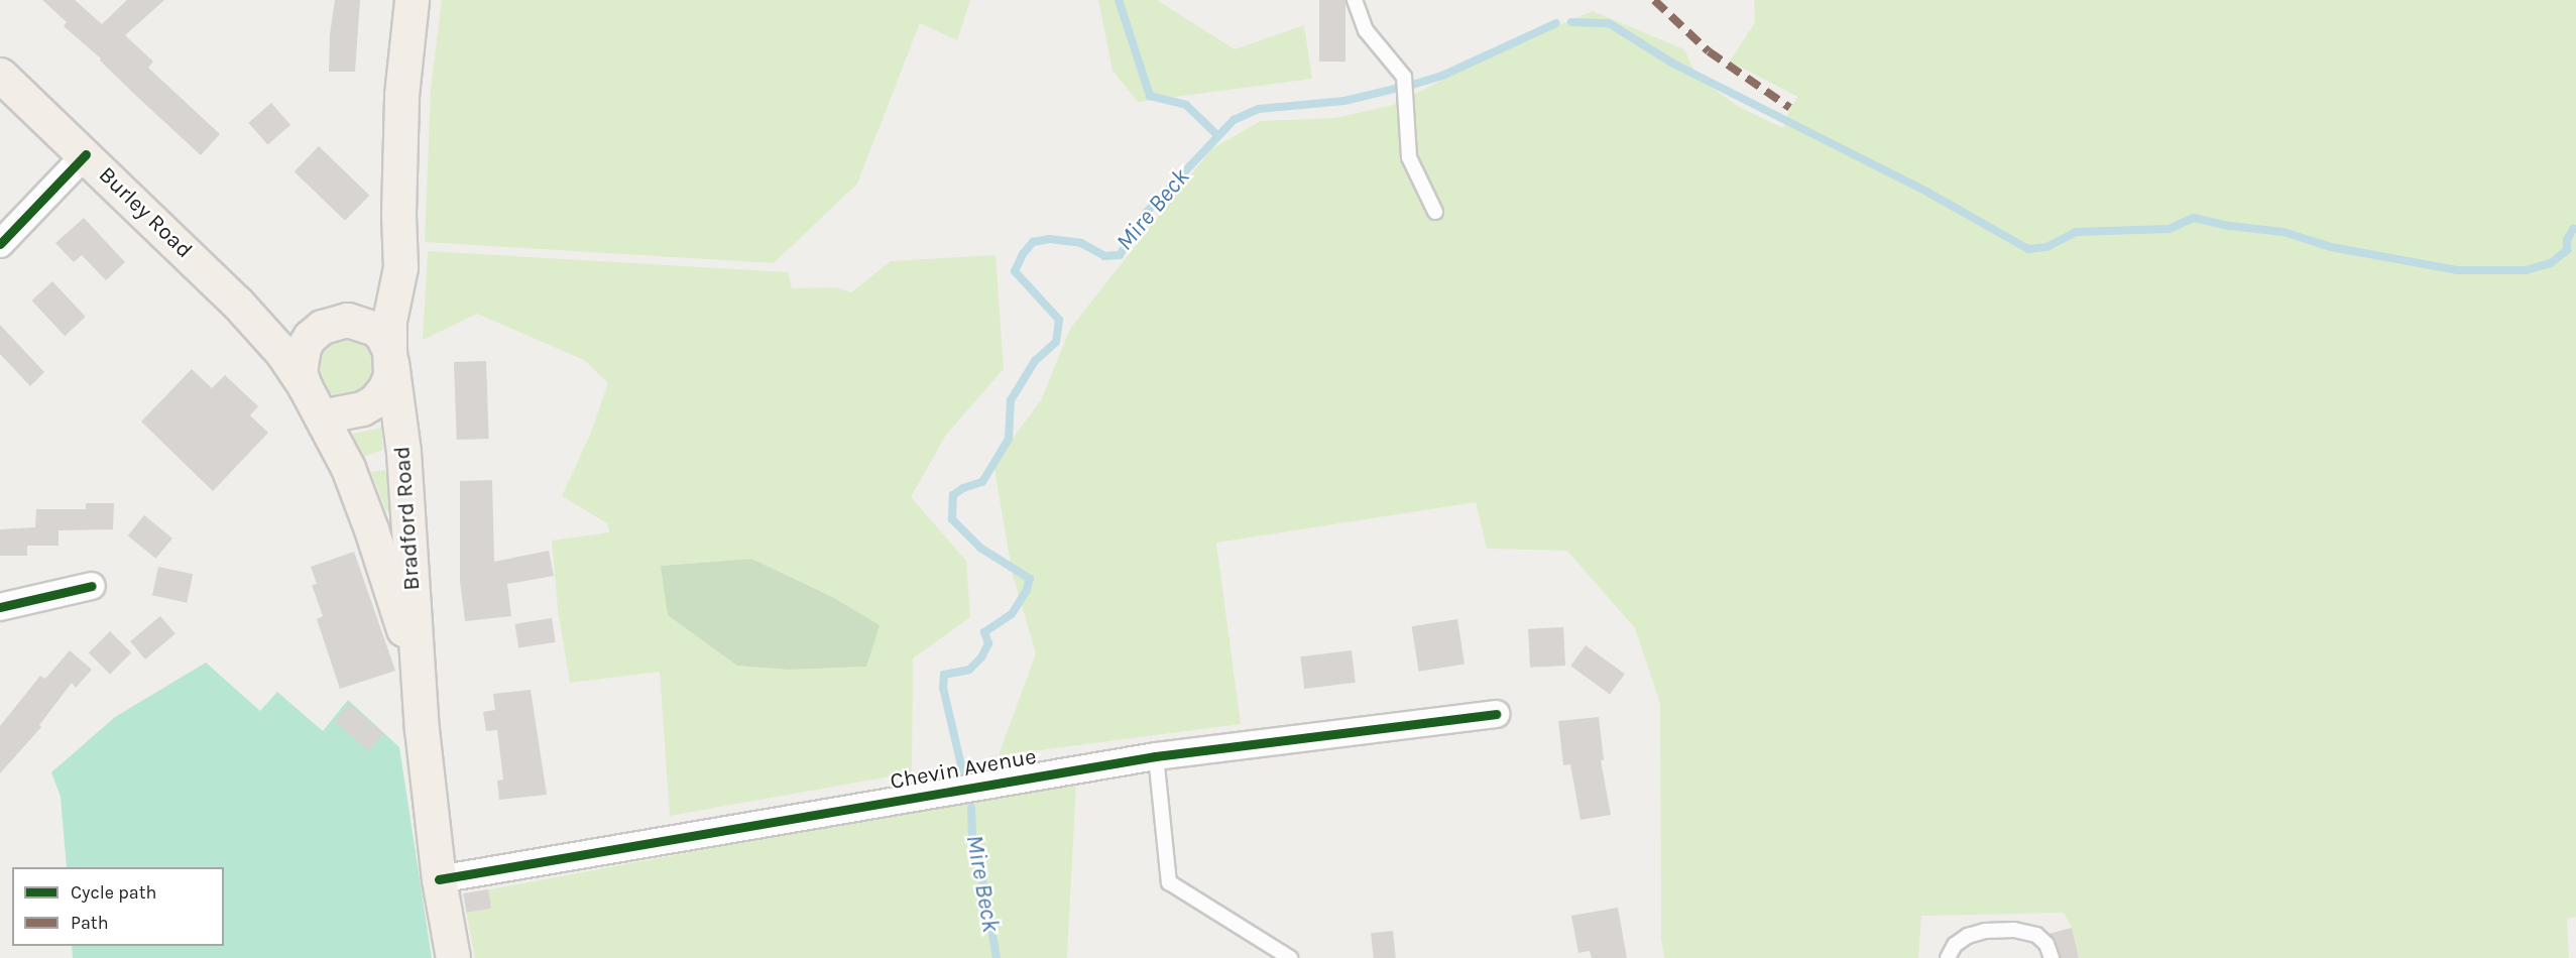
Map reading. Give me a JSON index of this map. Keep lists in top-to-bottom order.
{
  "streets": {
    "main road": ["Burley Road", "Bradford Road"],
    "street": ["Chevin Avenue"]
  },
  "crossings": [
    ["Burley Road", "Bradford Road"],
    ["Bradford Road", "Chevin Avenue"]
  ],
  "water": ["Mire Beck"],
  "legend": ["Cycle path", "Path"]
}
